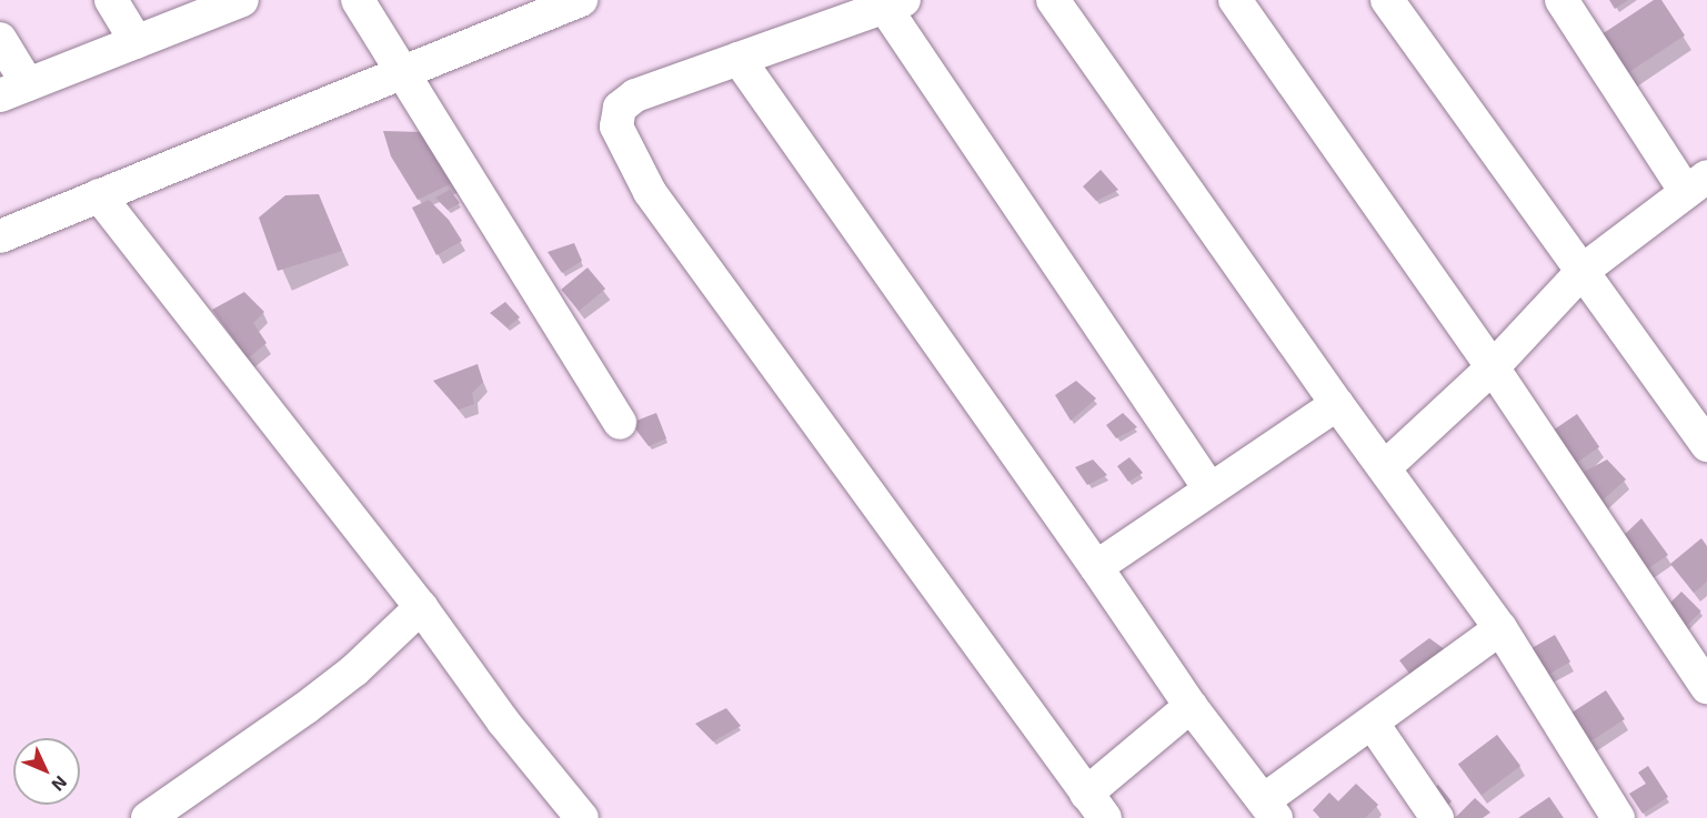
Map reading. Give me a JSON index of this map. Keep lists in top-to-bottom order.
{
  "north": "bottom right"
}
